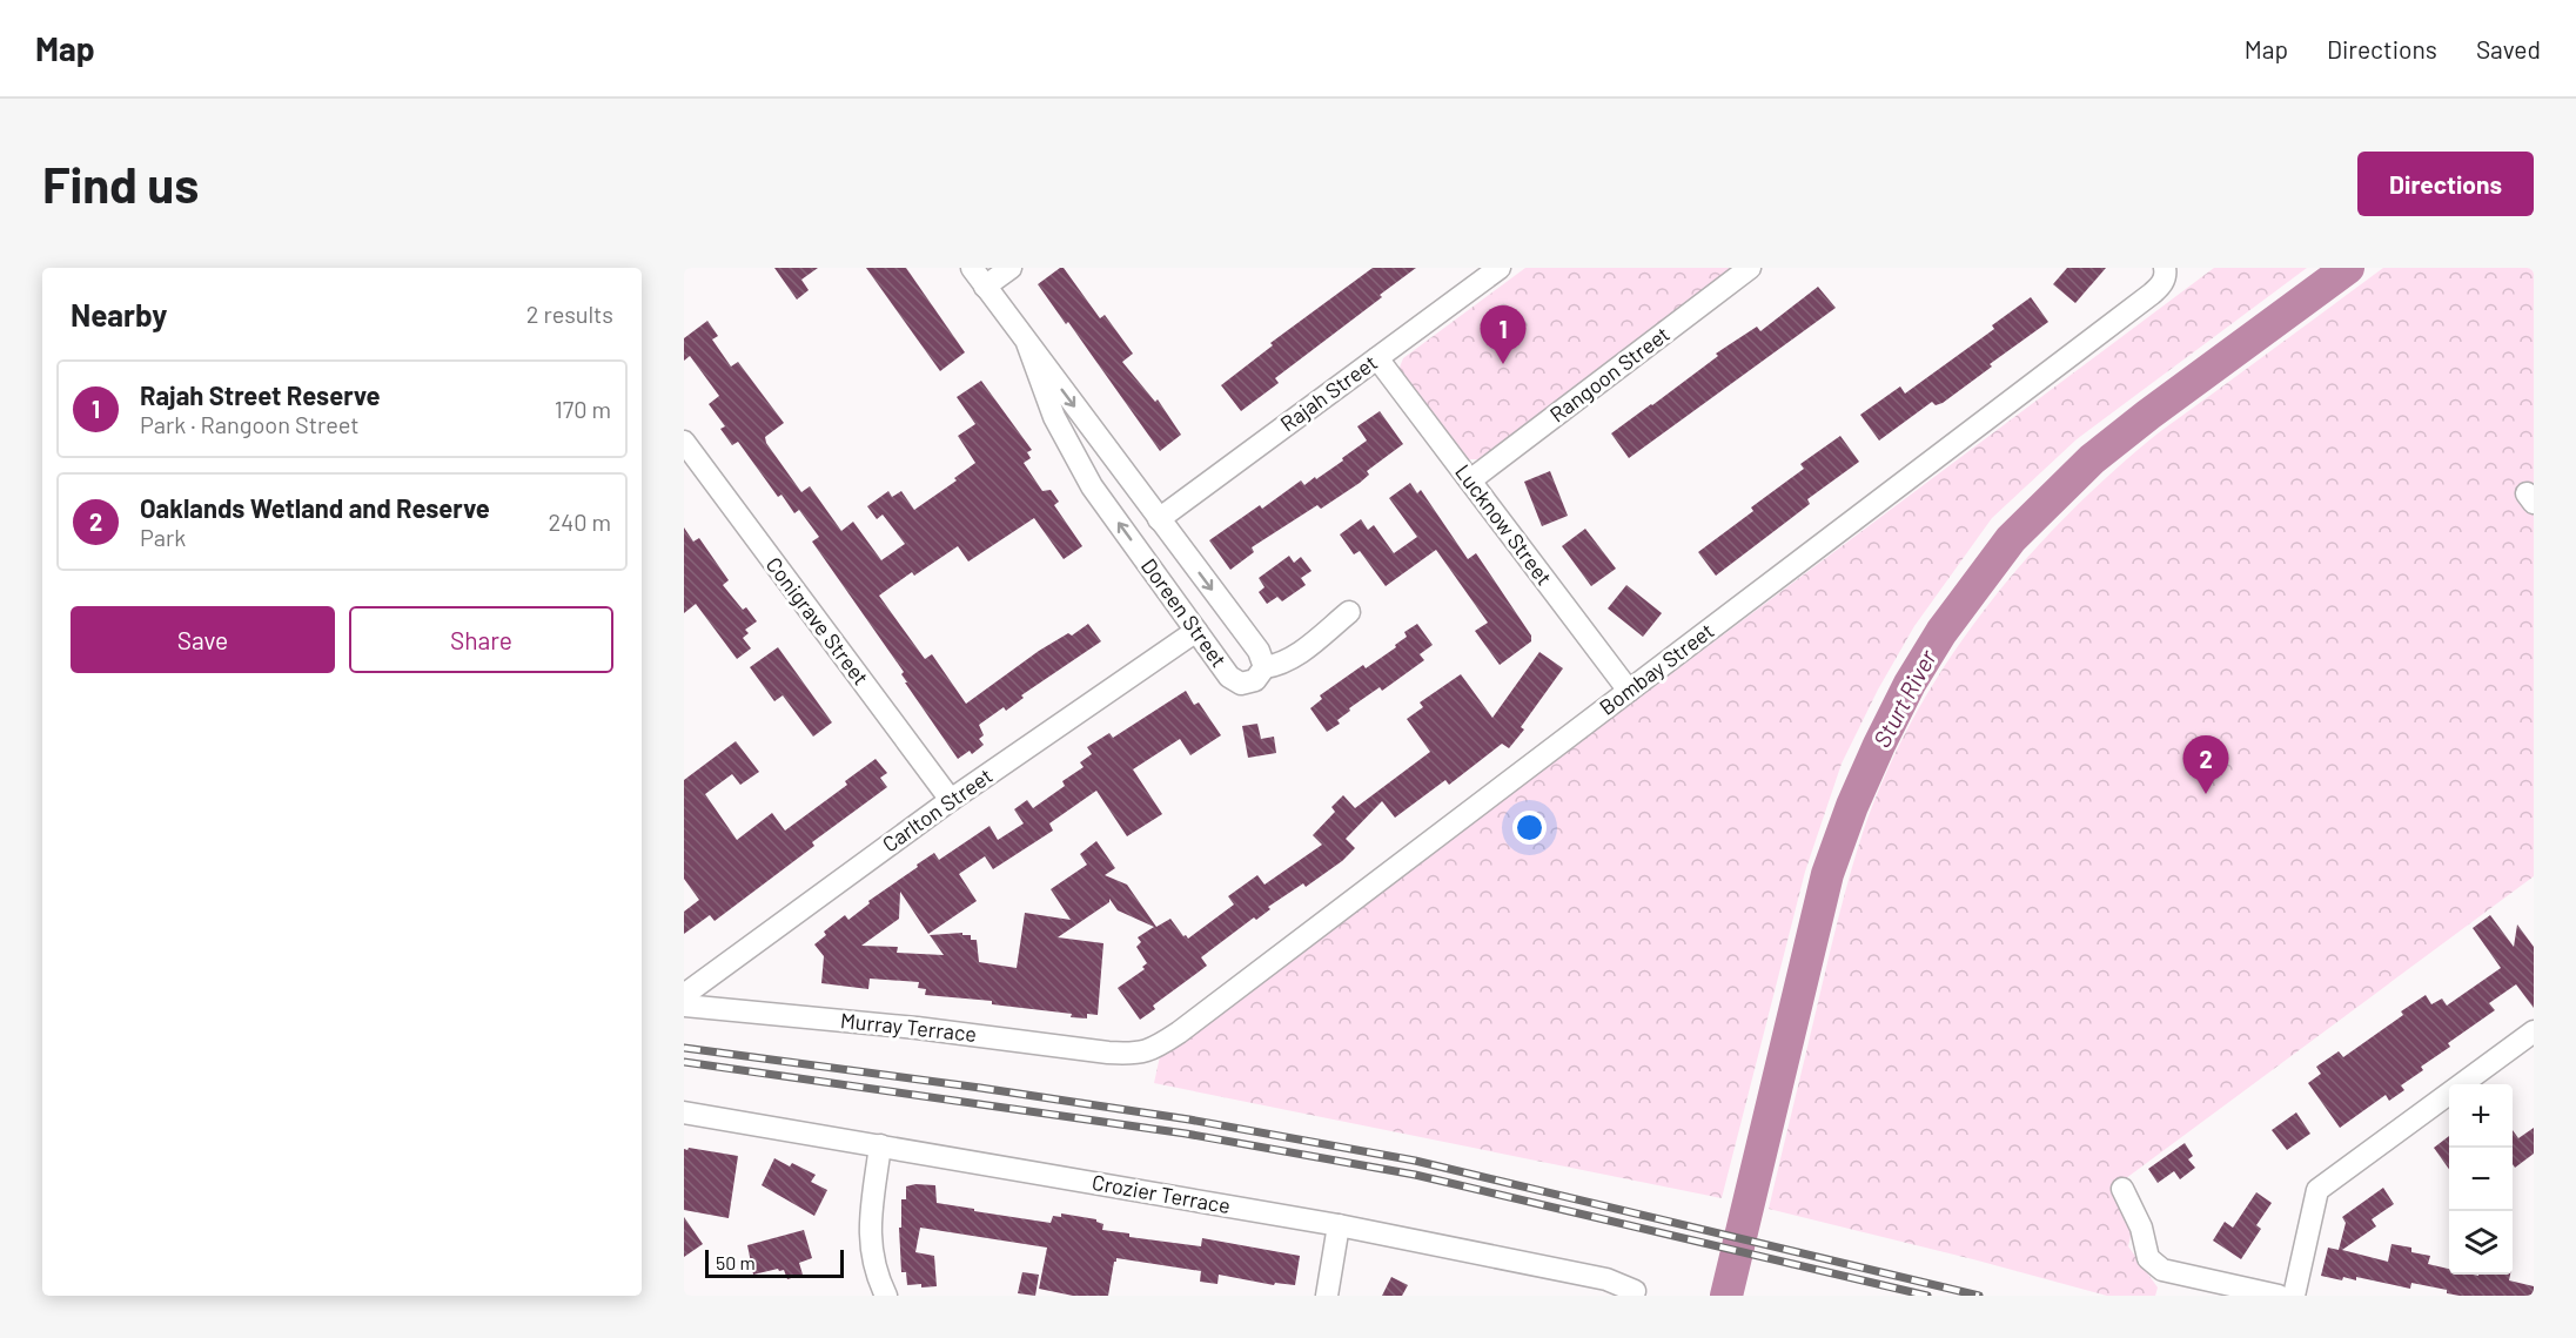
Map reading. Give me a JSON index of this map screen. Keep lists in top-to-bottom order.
{
  "streets": {
    "street": [
      "Rangoon Street",
      "Rajah Street",
      "Lucknow Street",
      "Doreen Street",
      "Conigrave Street",
      "Bombay Street",
      "Carlton Street",
      "Murray Terrace",
      "Crozier Terrace"
    ]
  },
  "crossings": [
    ["Rangoon Street", "Lucknow Street"],
    ["Rajah Street", "Lucknow Street"],
    ["Rajah Street", "Doreen Street"],
    ["Lucknow Street", "Bombay Street"],
    ["Doreen Street", "Carlton Street"],
    ["Conigrave Street", "Carlton Street"],
    ["Bombay Street", "Murray Terrace"]
  ],
  "water": ["Sturt River"],
  "scale_bar": "50 m",
  "page": {
    "header": "Map",
    "nav": ["Map", "Directions", "Saved"],
    "buttons": [
      "Directions",
      ["Save", "Share"]
    ],
    "title": "Find us",
    "heading": ["Nearby", "2 results"],
    "pins": ["1", "2"],
    "list": [
      {
        "mark": "1",
        "name": "Rajah Street Reserve",
        "note": "Park · Rangoon Street",
        "value": "170 m"
      },
      {
        "mark": "2",
        "name": "Oaklands Wetland and Reserve",
        "note": "Park",
        "value": "240 m"
      }
    ],
    "map_buttons": ["+", "−"],
    "scale": "50 m"
  }
}
